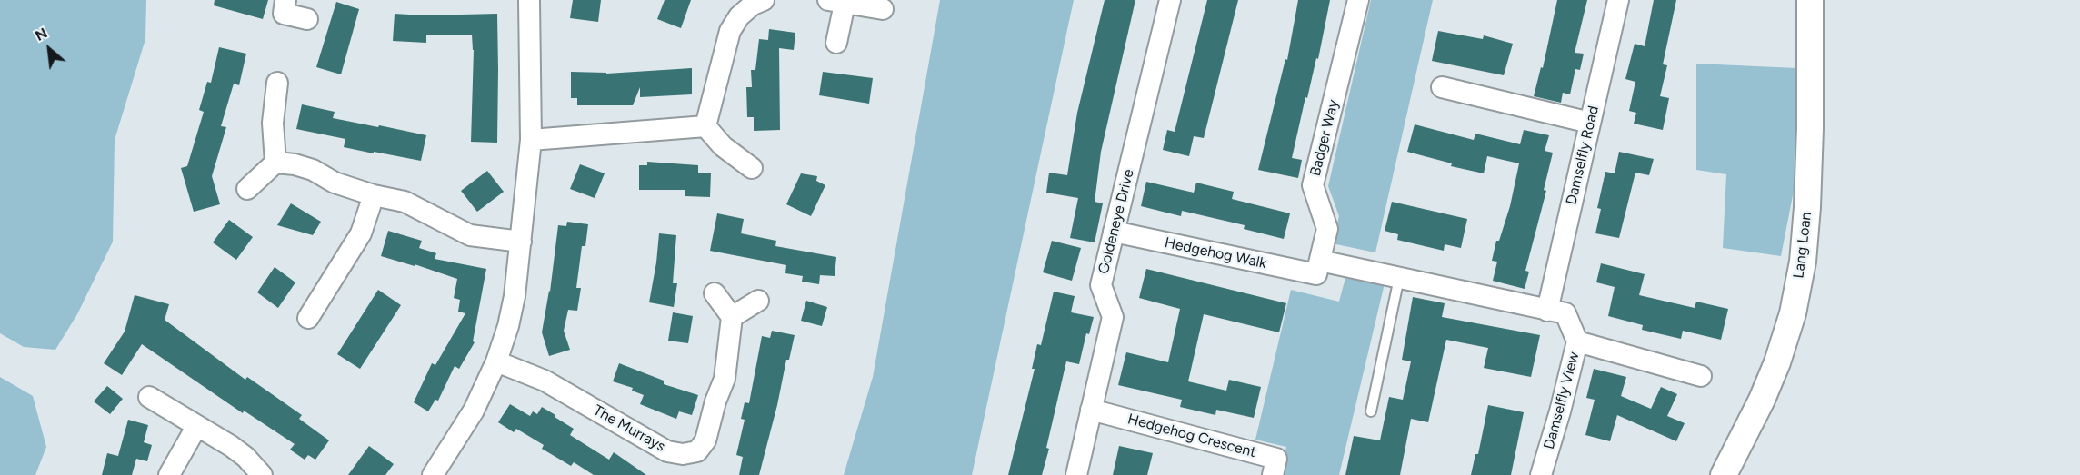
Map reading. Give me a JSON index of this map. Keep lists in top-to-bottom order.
{
  "streets": {
    "street": [
      "Badger Way",
      "Damselfly Road",
      "Goldeneye Drive",
      "Lang Loan",
      "Hedgehog Walk",
      "Damselfly View",
      "The Murrays",
      "Hedgehog Crescent"
    ]
  },
  "crossings": [
    ["Badger Way", "Hedgehog Walk"],
    ["Damselfly Road", "Hedgehog Walk"],
    ["Damselfly Road", "Damselfly View"],
    ["Goldeneye Drive", "Hedgehog Walk"],
    ["Goldeneye Drive", "Hedgehog Crescent"],
    ["Hedgehog Walk", "Damselfly View"]
  ],
  "north": "top left"
}
